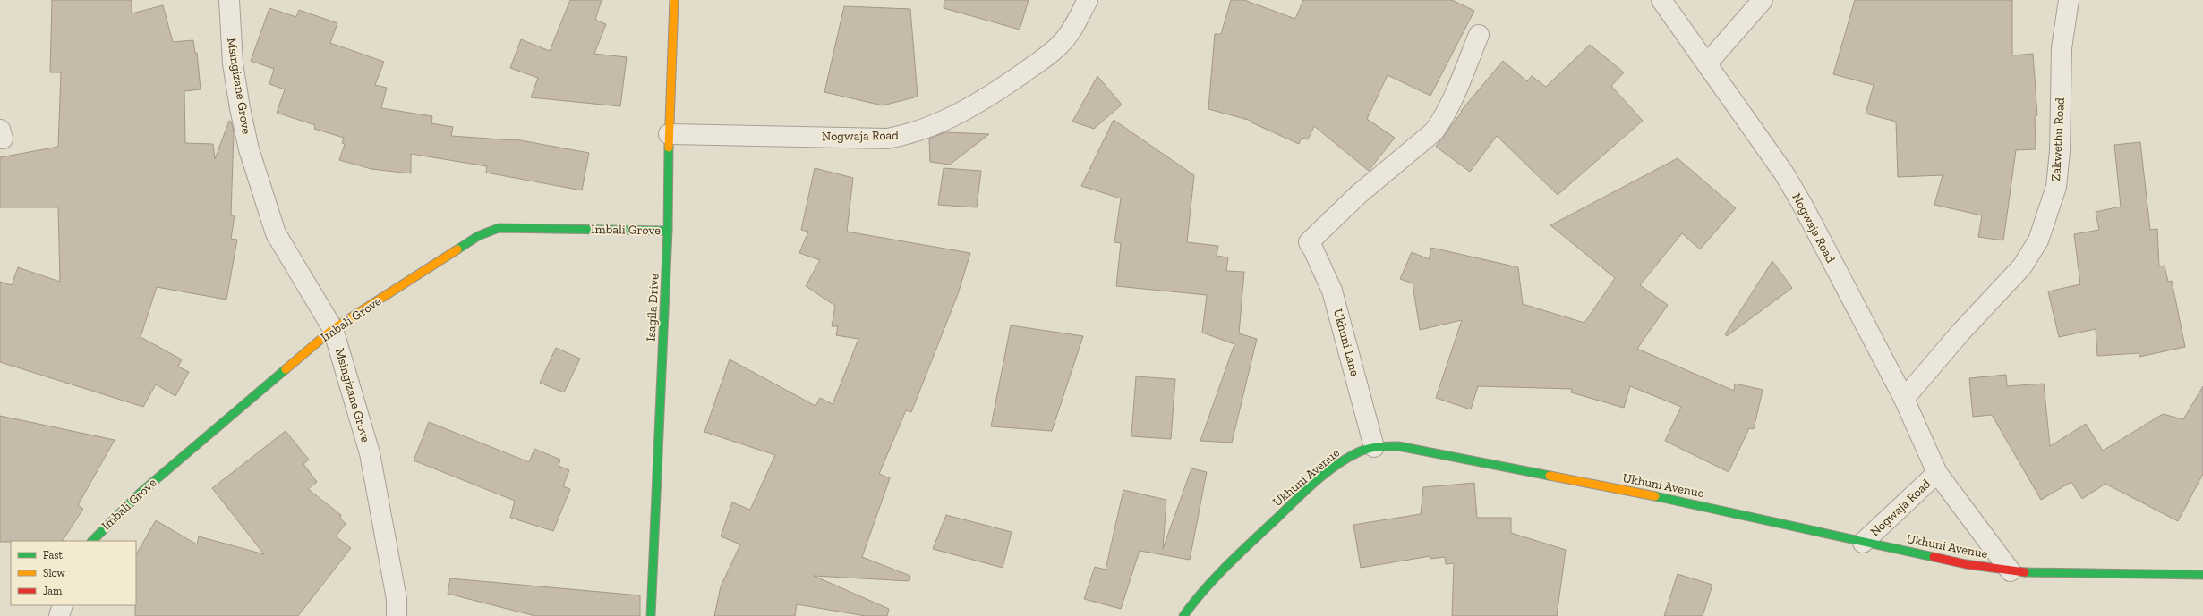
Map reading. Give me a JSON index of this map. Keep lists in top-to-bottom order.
{
  "streets": {
    "street": [
      "Msingizane Grove",
      "Nogwaja Road",
      "Zakwethu Road",
      "Imbali Grove",
      "Isagila Drive",
      "Ukhuni Lane",
      "Ukhuni Avenue"
    ]
  },
  "crossings": [
    ["Msingizane Grove", "Imbali Grove"],
    ["Nogwaja Road", "Zakwethu Road"],
    ["Nogwaja Road", "Isagila Drive"],
    ["Nogwaja Road", "Ukhuni Avenue"],
    ["Imbali Grove", "Isagila Drive"],
    ["Ukhuni Lane", "Ukhuni Avenue"]
  ],
  "legend": ["Fast", "Slow", "Jam"]
}
